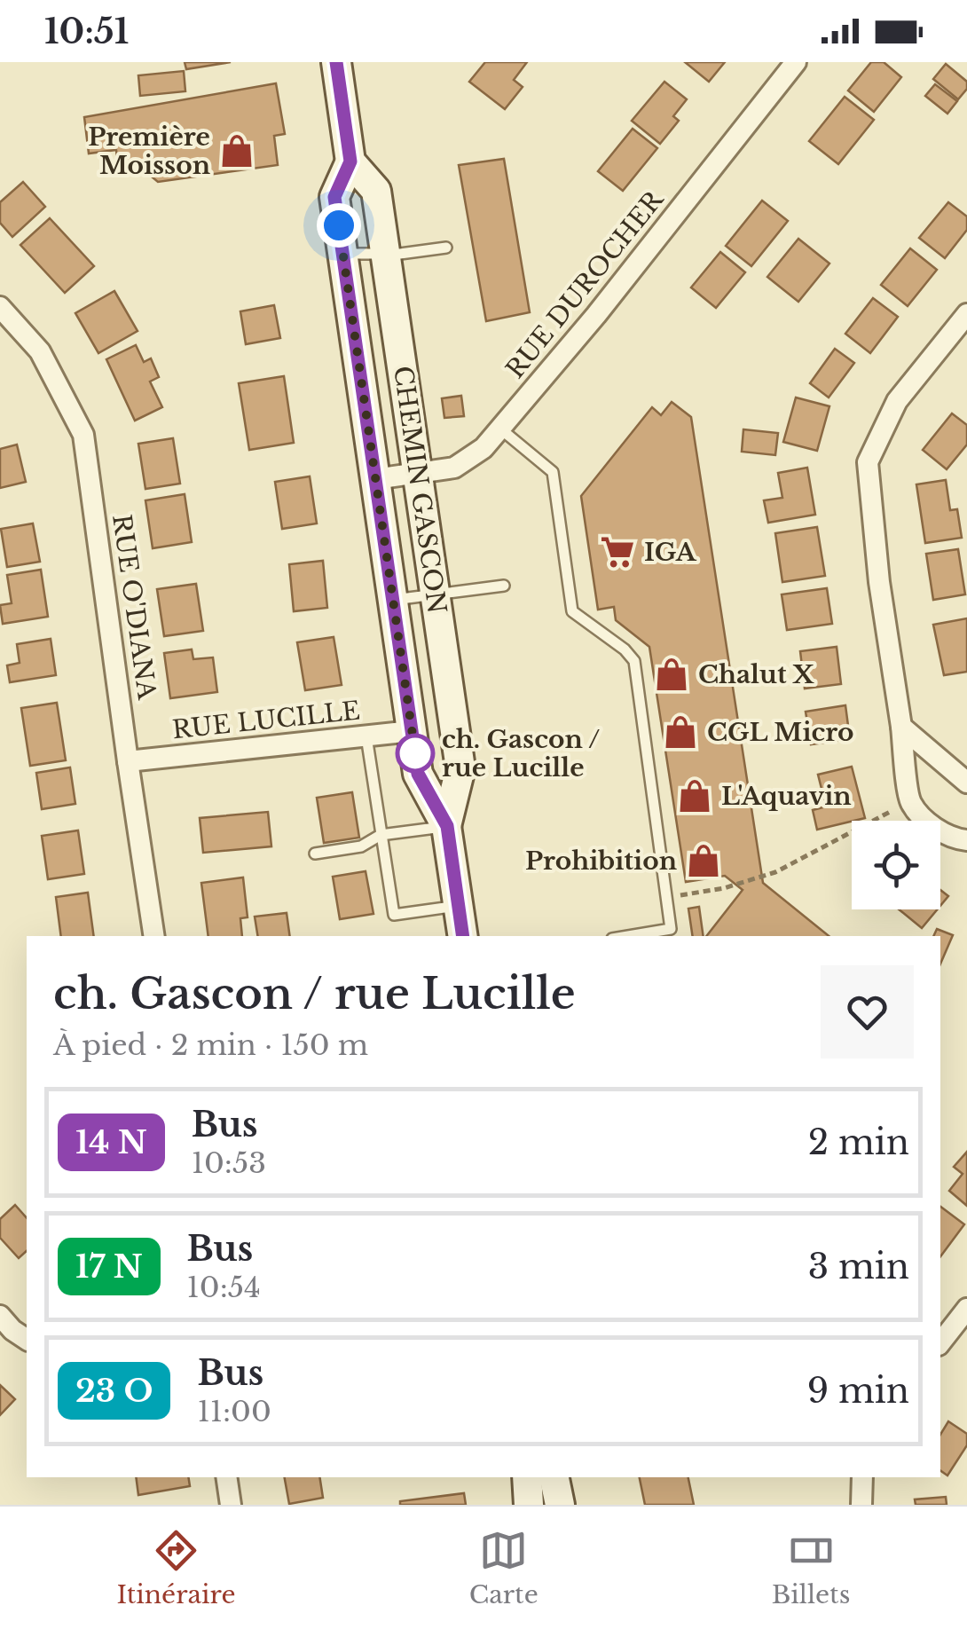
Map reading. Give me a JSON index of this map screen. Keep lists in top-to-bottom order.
{
  "streets": {
    "main road": ["CHEMIN GASCON"],
    "street": ["RUE DUROCHER", "RUE O'DIANA", "RUE LUCILLE"]
  },
  "crossings": [
    ["RUE DUROCHER", "CHEMIN GASCON"],
    ["CHEMIN GASCON", "RUE LUCILLE"],
    ["RUE O'DIANA", "RUE LUCILLE"]
  ],
  "places": {
    "shop": [
      "Première Moisson",
      "Chalut X",
      "CGL Micro",
      "L'Aquavin",
      "Prohibition"
    ],
    "supermarket": ["IGA"],
    "other": ["ch. Gascon / rue Lucille"]
  },
  "page": {
    "status": "10:51",
    "heading": ["ch. Gascon / rue Lucille", "À pied · 2 min · 150 m"],
    "list": [
      {
        "mark": "14 N",
        "name": "Bus",
        "note": "10:53",
        "value": "2 min"
      },
      {
        "mark": "17 N",
        "name": "Bus",
        "note": "10:54",
        "value": "3 min"
      },
      {
        "mark": "23 O",
        "name": "Bus",
        "note": "11:00",
        "value": "9 min"
      }
    ],
    "tabs": ["Itinéraire", "Carte", "Billets"]
  }
}
